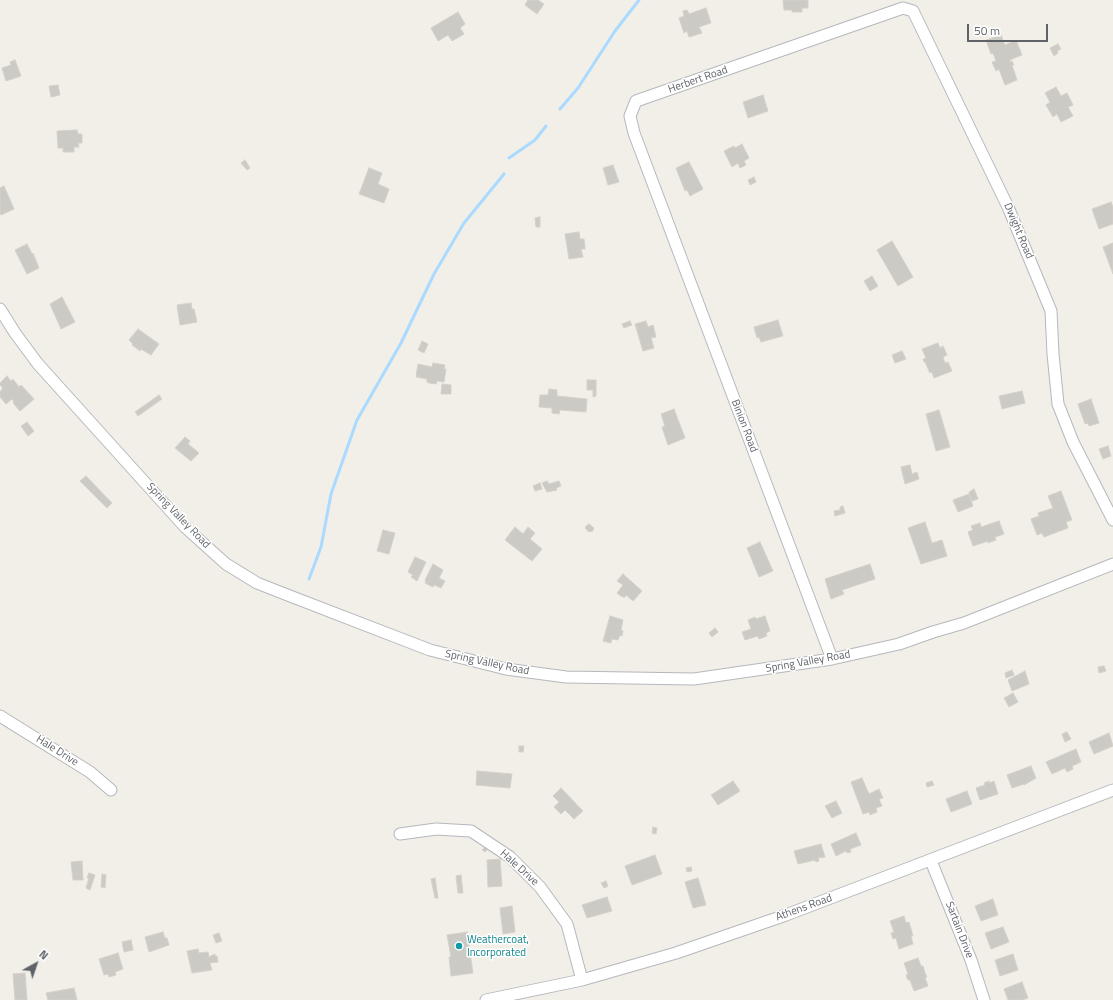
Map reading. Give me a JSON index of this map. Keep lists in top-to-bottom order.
{
  "streets": {
    "street": [
      "Herbert Road",
      "Dwight Road",
      "Binion Road",
      "Spring Valley Road",
      "Hale Drive",
      "Athens Road",
      "Sartain Drive"
    ]
  },
  "crossings": [
    ["Herbert Road", "Dwight Road"],
    ["Herbert Road", "Binion Road"],
    ["Binion Road", "Spring Valley Road"],
    ["Hale Drive", "Athens Road"],
    ["Athens Road", "Sartain Drive"]
  ],
  "places": ["Weathercoat, Incorporated"],
  "scale_bar": "50 m",
  "north": "top right"
}
